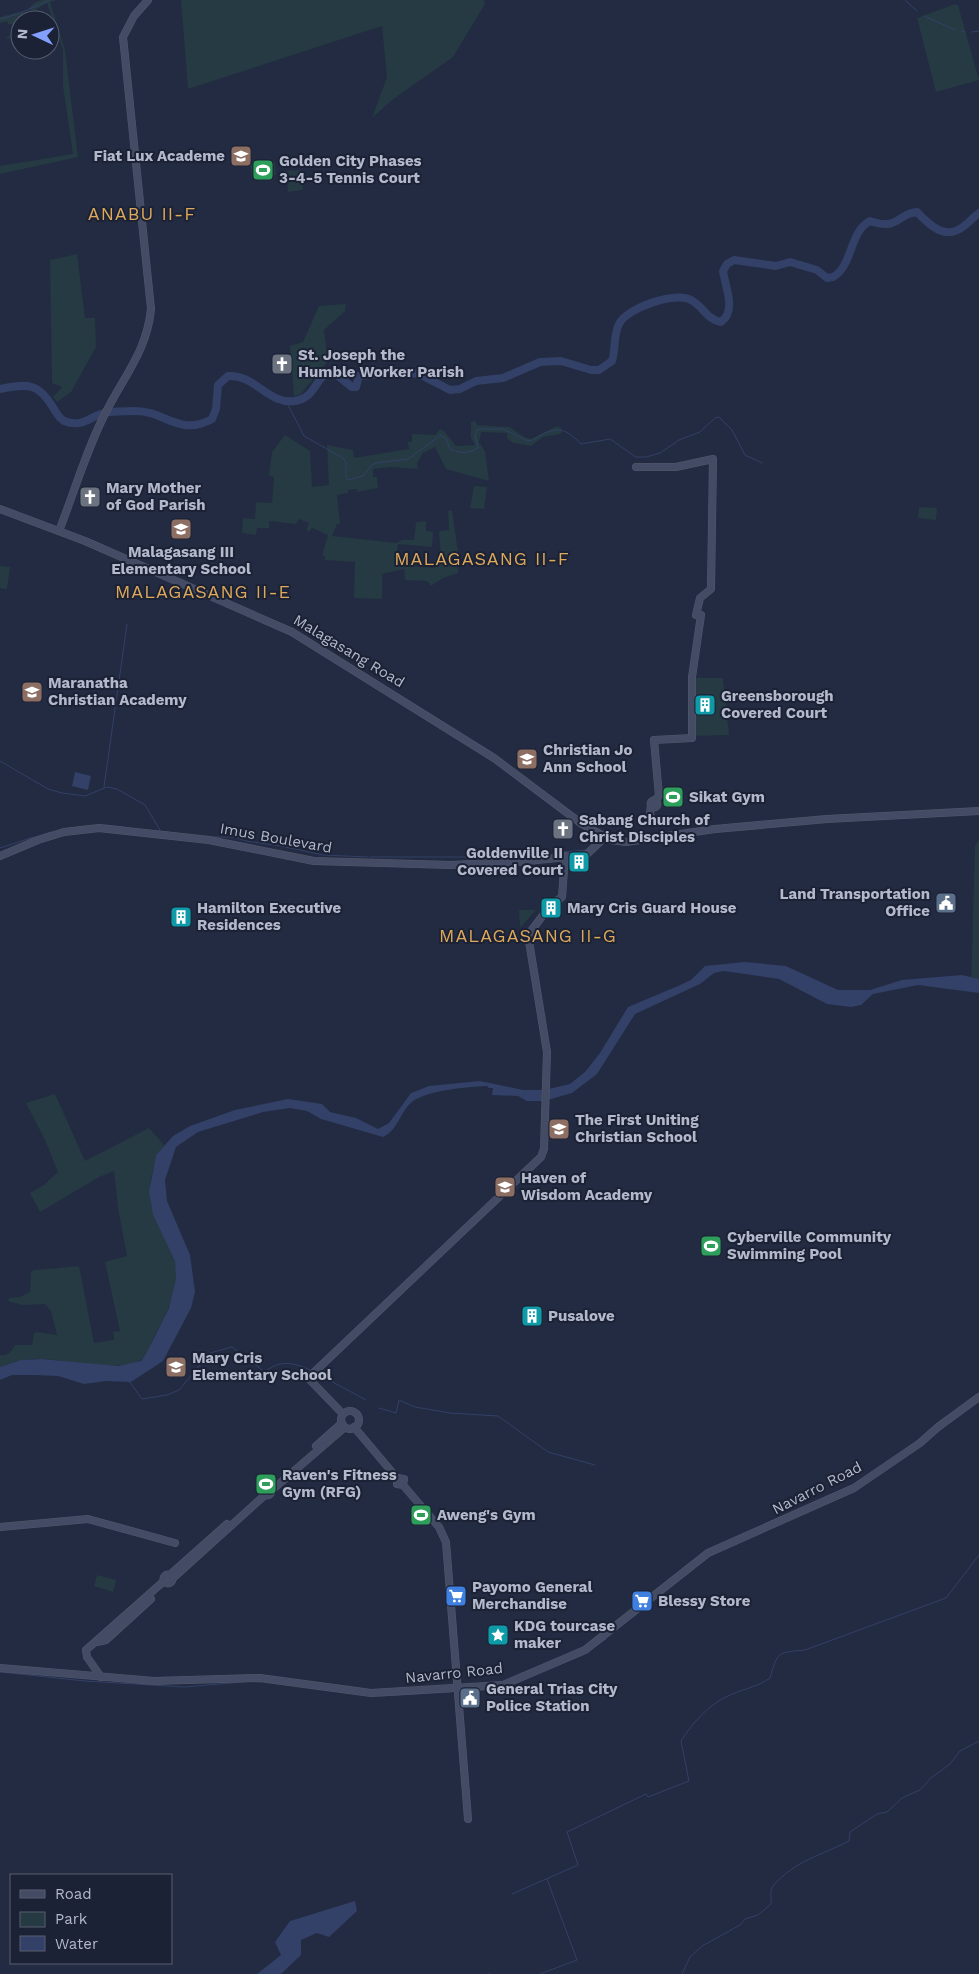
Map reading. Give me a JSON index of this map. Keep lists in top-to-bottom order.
{
  "streets": {
    "street": ["Malagasang Road", "Imus Boulevard", "Navarro Road"]
  },
  "crossings": [
    ["Malagasang Road", "Imus Boulevard"]
  ],
  "districts": [
    "ANABU II-F",
    "MALAGASANG II-F",
    "MALAGASANG II-E",
    "MALAGASANG II-G"
  ],
  "places": {
    "school or university": [
      "Fiat Lux Academe",
      "Malagasang III Elementary School",
      "Maranatha Christian Academy",
      "Christian Jo Ann School",
      "The First Uniting Christian School",
      "Haven of Wisdom Academy",
      "Mary Cris Elementary School"
    ],
    "sports": [
      "Golden City Phases 3-4-5 Tennis Court",
      "Sikat Gym",
      "Cyberville Community Swimming Pool",
      "Raven's Fitness Gym (RFG)",
      "Aweng's Gym"
    ],
    "church": ["St. Joseph the Humble Worker Parish", "Mary Mother of God Parish", "Sabang Church of Christ Disciples"],
    "building": [
      "Greensborough Covered Court",
      "Goldenville II Covered Court",
      "Mary Cris Guard House",
      "Hamilton Executive Residences",
      "Pusalove"
    ],
    "public building": ["Land Transportation Office", "General Trias City Police Station"],
    "supermarket": ["Payomo General Merchandise", "Blessy Store"],
    "place": ["KDG tourcase maker"]
  },
  "legend": ["Road", "Park", "Water"],
  "north": "left"
}
